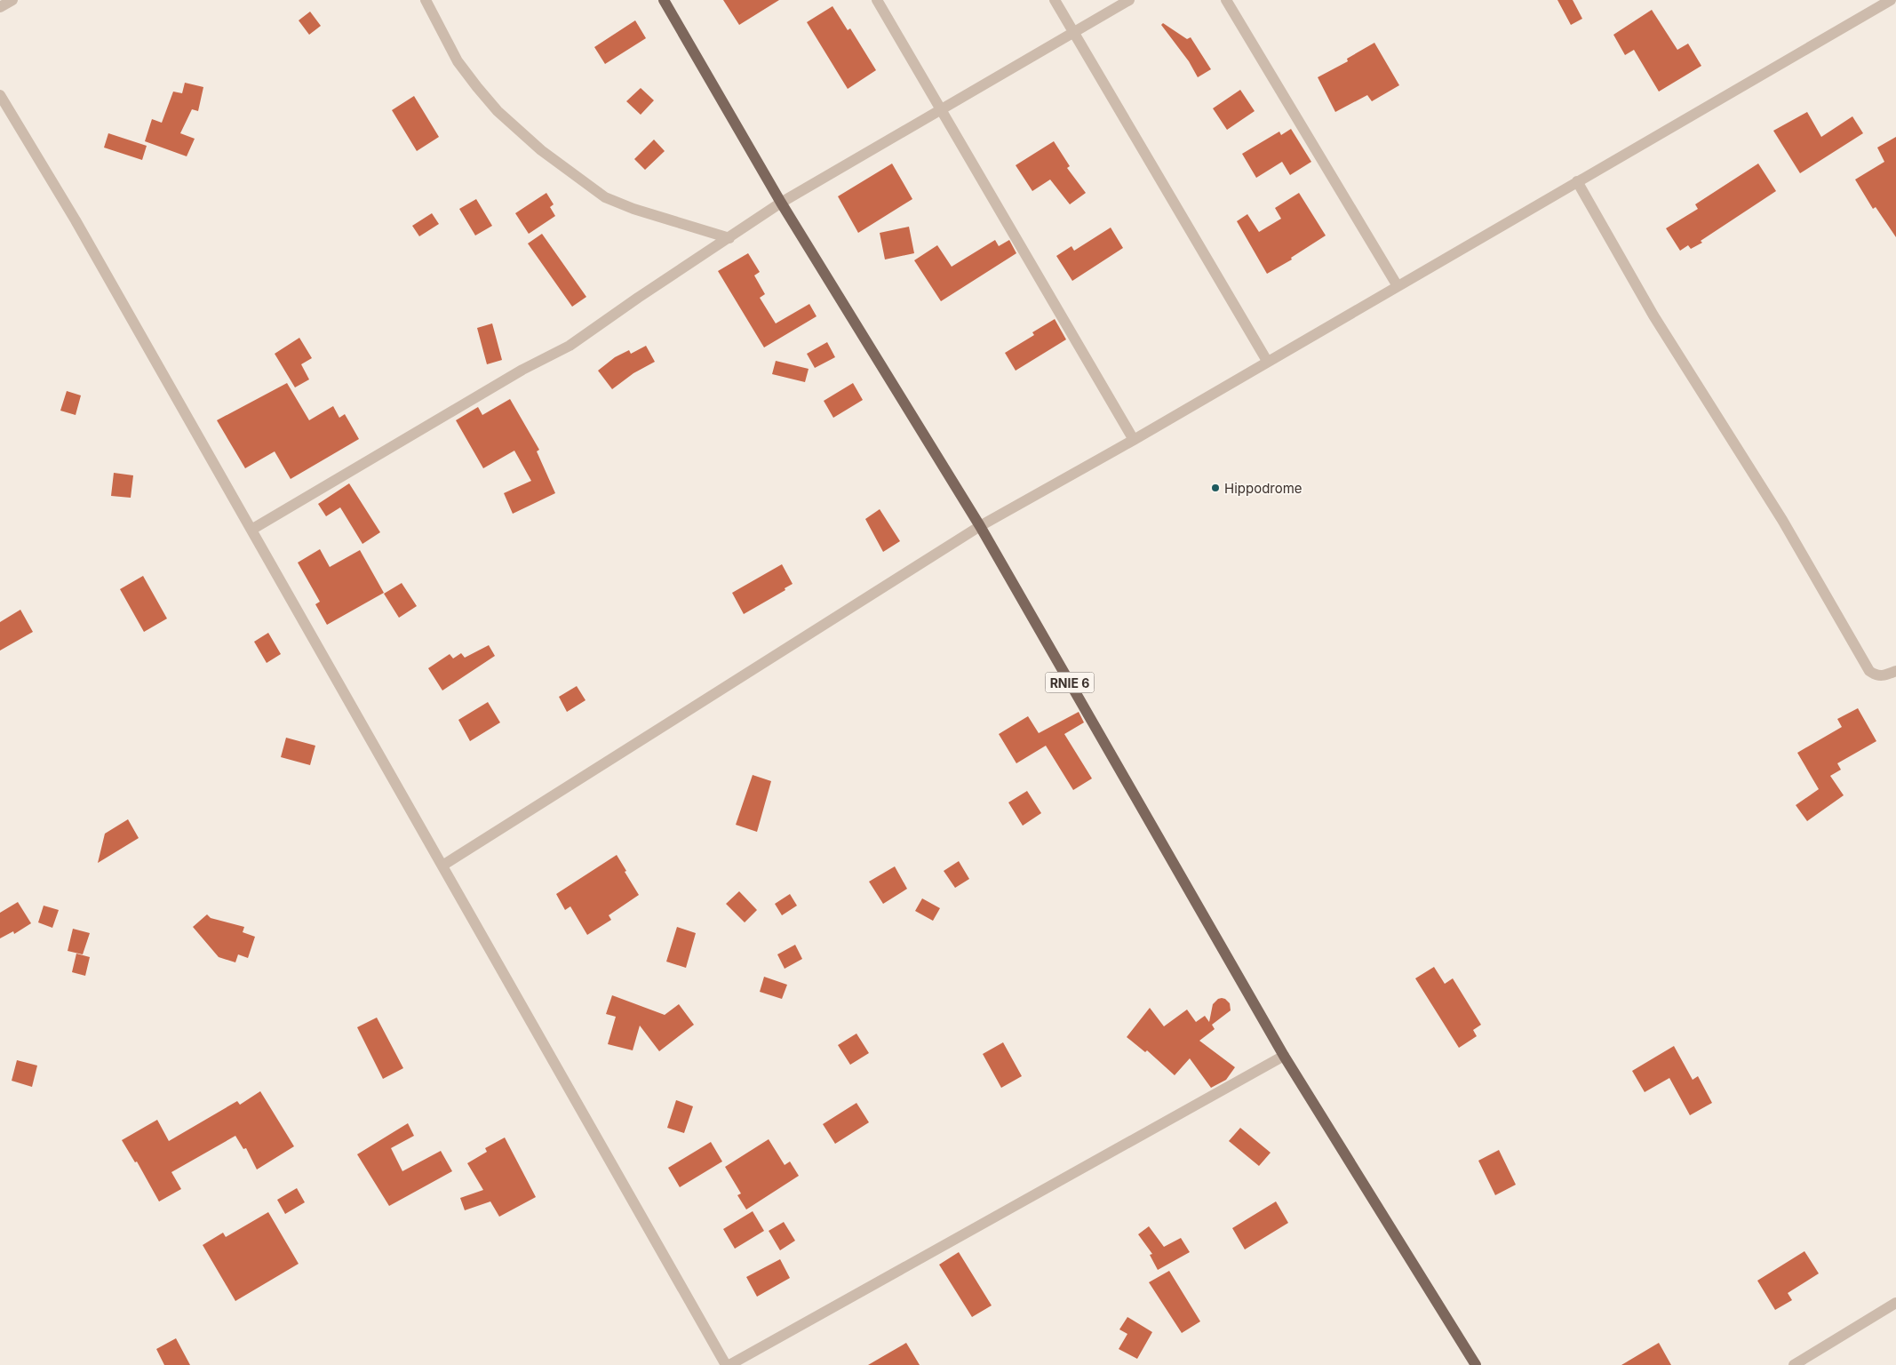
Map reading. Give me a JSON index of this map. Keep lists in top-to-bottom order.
{
  "streets": {
    "main road": ["RNIE 6"]
  },
  "places": ["Hippodrome"]
}
